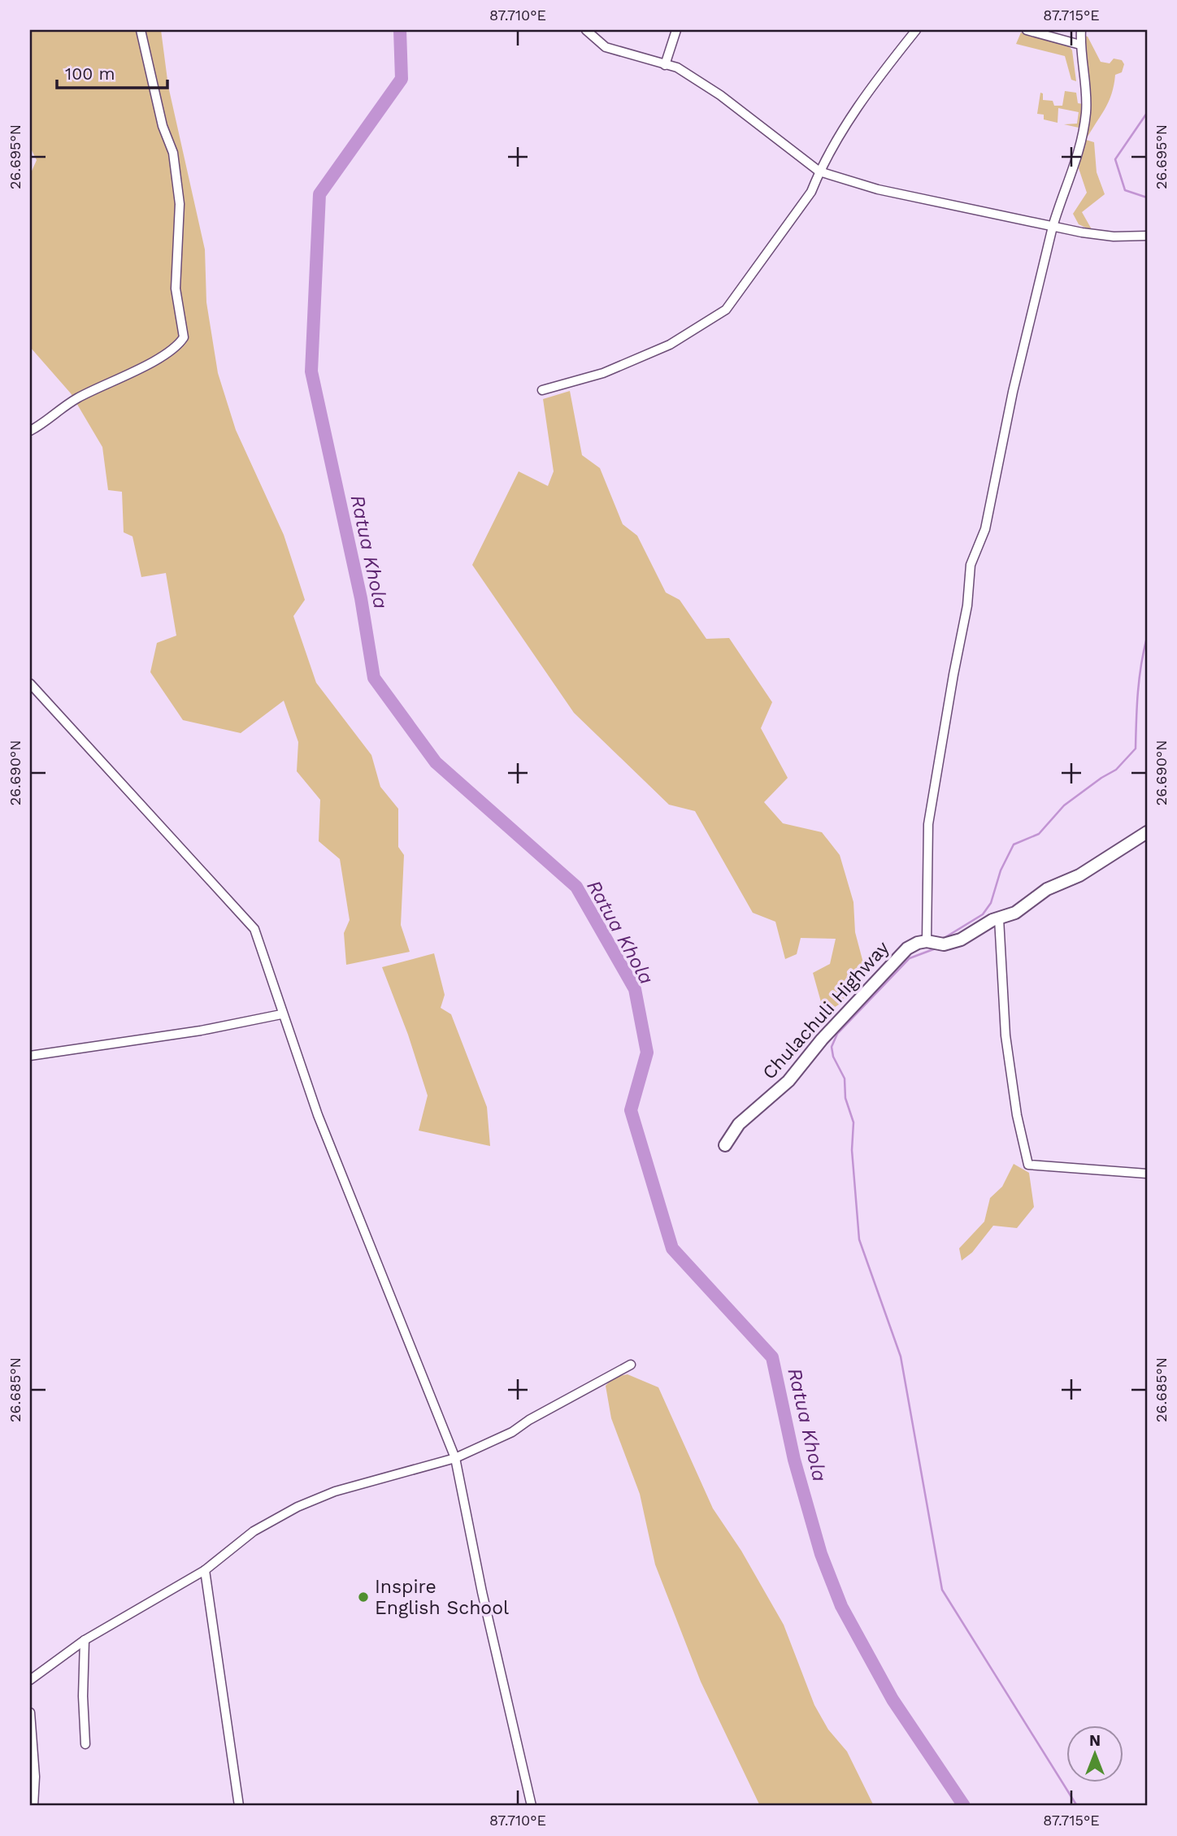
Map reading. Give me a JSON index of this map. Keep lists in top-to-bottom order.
{
  "streets": {
    "street": ["Chulachuli Highway"]
  },
  "water": ["Ratua Khola"],
  "places": ["Inspire English School"],
  "scale_bar": "100 m",
  "north": "top",
  "coordinates": [
    "87.710°E",
    "87.715°E",
    "26.695°N",
    "26.690°N",
    "26.685°N"
  ]
}
